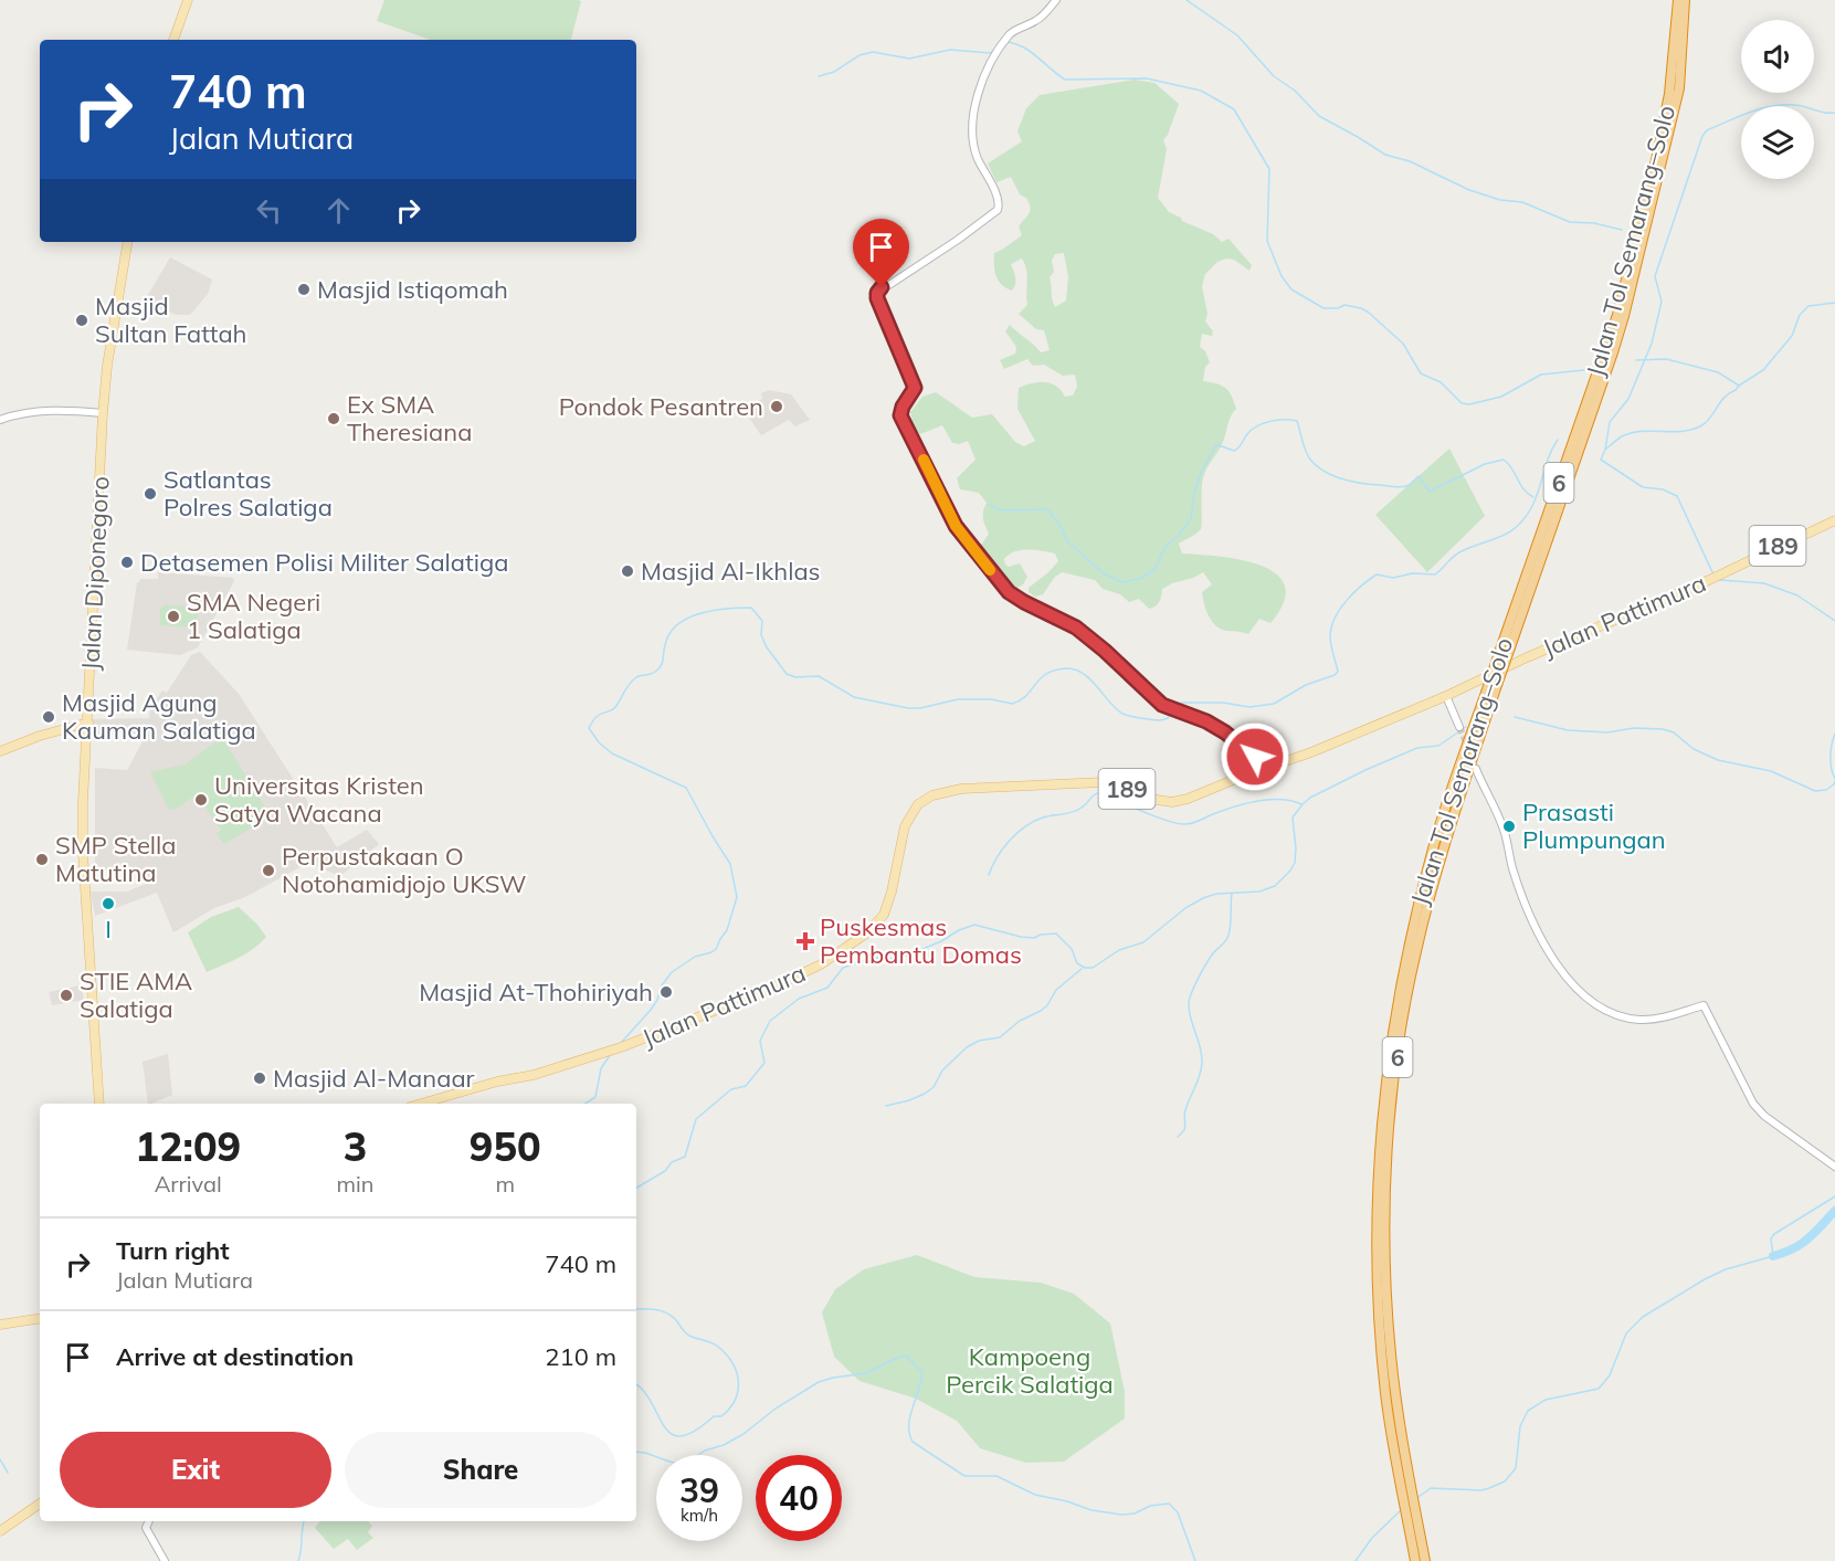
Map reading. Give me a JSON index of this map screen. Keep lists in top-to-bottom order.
{
  "streets": {
    "highway": ["Jalan Tol Semarang–Solo", "6"],
    "main road": ["189", "Jalan Diponegoro", "Jalan Pattimura"]
  },
  "parks": ["Kampoeng Percik Salatiga"],
  "places": {
    "other": [
      "Masjid Istiqomah",
      "Masjid Sultan Fattah",
      "Pondok Pesantren",
      "Ex SMA Theresiana",
      "Satlantas Polres Salatiga",
      "Detasemen Polisi Militer Salatiga",
      "Masjid Al-Ikhlas",
      "SMA Negeri 1 Salatiga",
      "Masjid Agung Kauman Salatiga",
      "Universitas Kristen Satya Wacana",
      "Prasasti Plumpungan",
      "SMP Stella Matutina",
      "Perpustakaan O Notohamidjojo UKSW",
      "I",
      "Masjid At-Thohiriyah",
      "STIE AMA Salatiga",
      "Masjid Al-Manaar"
    ],
    "health": ["Puskesmas Pembantu Domas"]
  },
  "page": {
    "turn": ["740 m", "Jalan Mutiara"],
    "eta": [
      "12:09",
      "Arrival",
      "3",
      "min",
      "950",
      "m"
    ],
    "list": [
      {
        "name": "Turn right",
        "note": "Jalan Mutiara",
        "value": "740 m"
      },
      {
        "name": "Arrive at destination",
        "value": "210 m"
      }
    ],
    "buttons": ["Exit", "Share"],
    "speed": "39 km/h",
    "limit": "40"
  }
}
